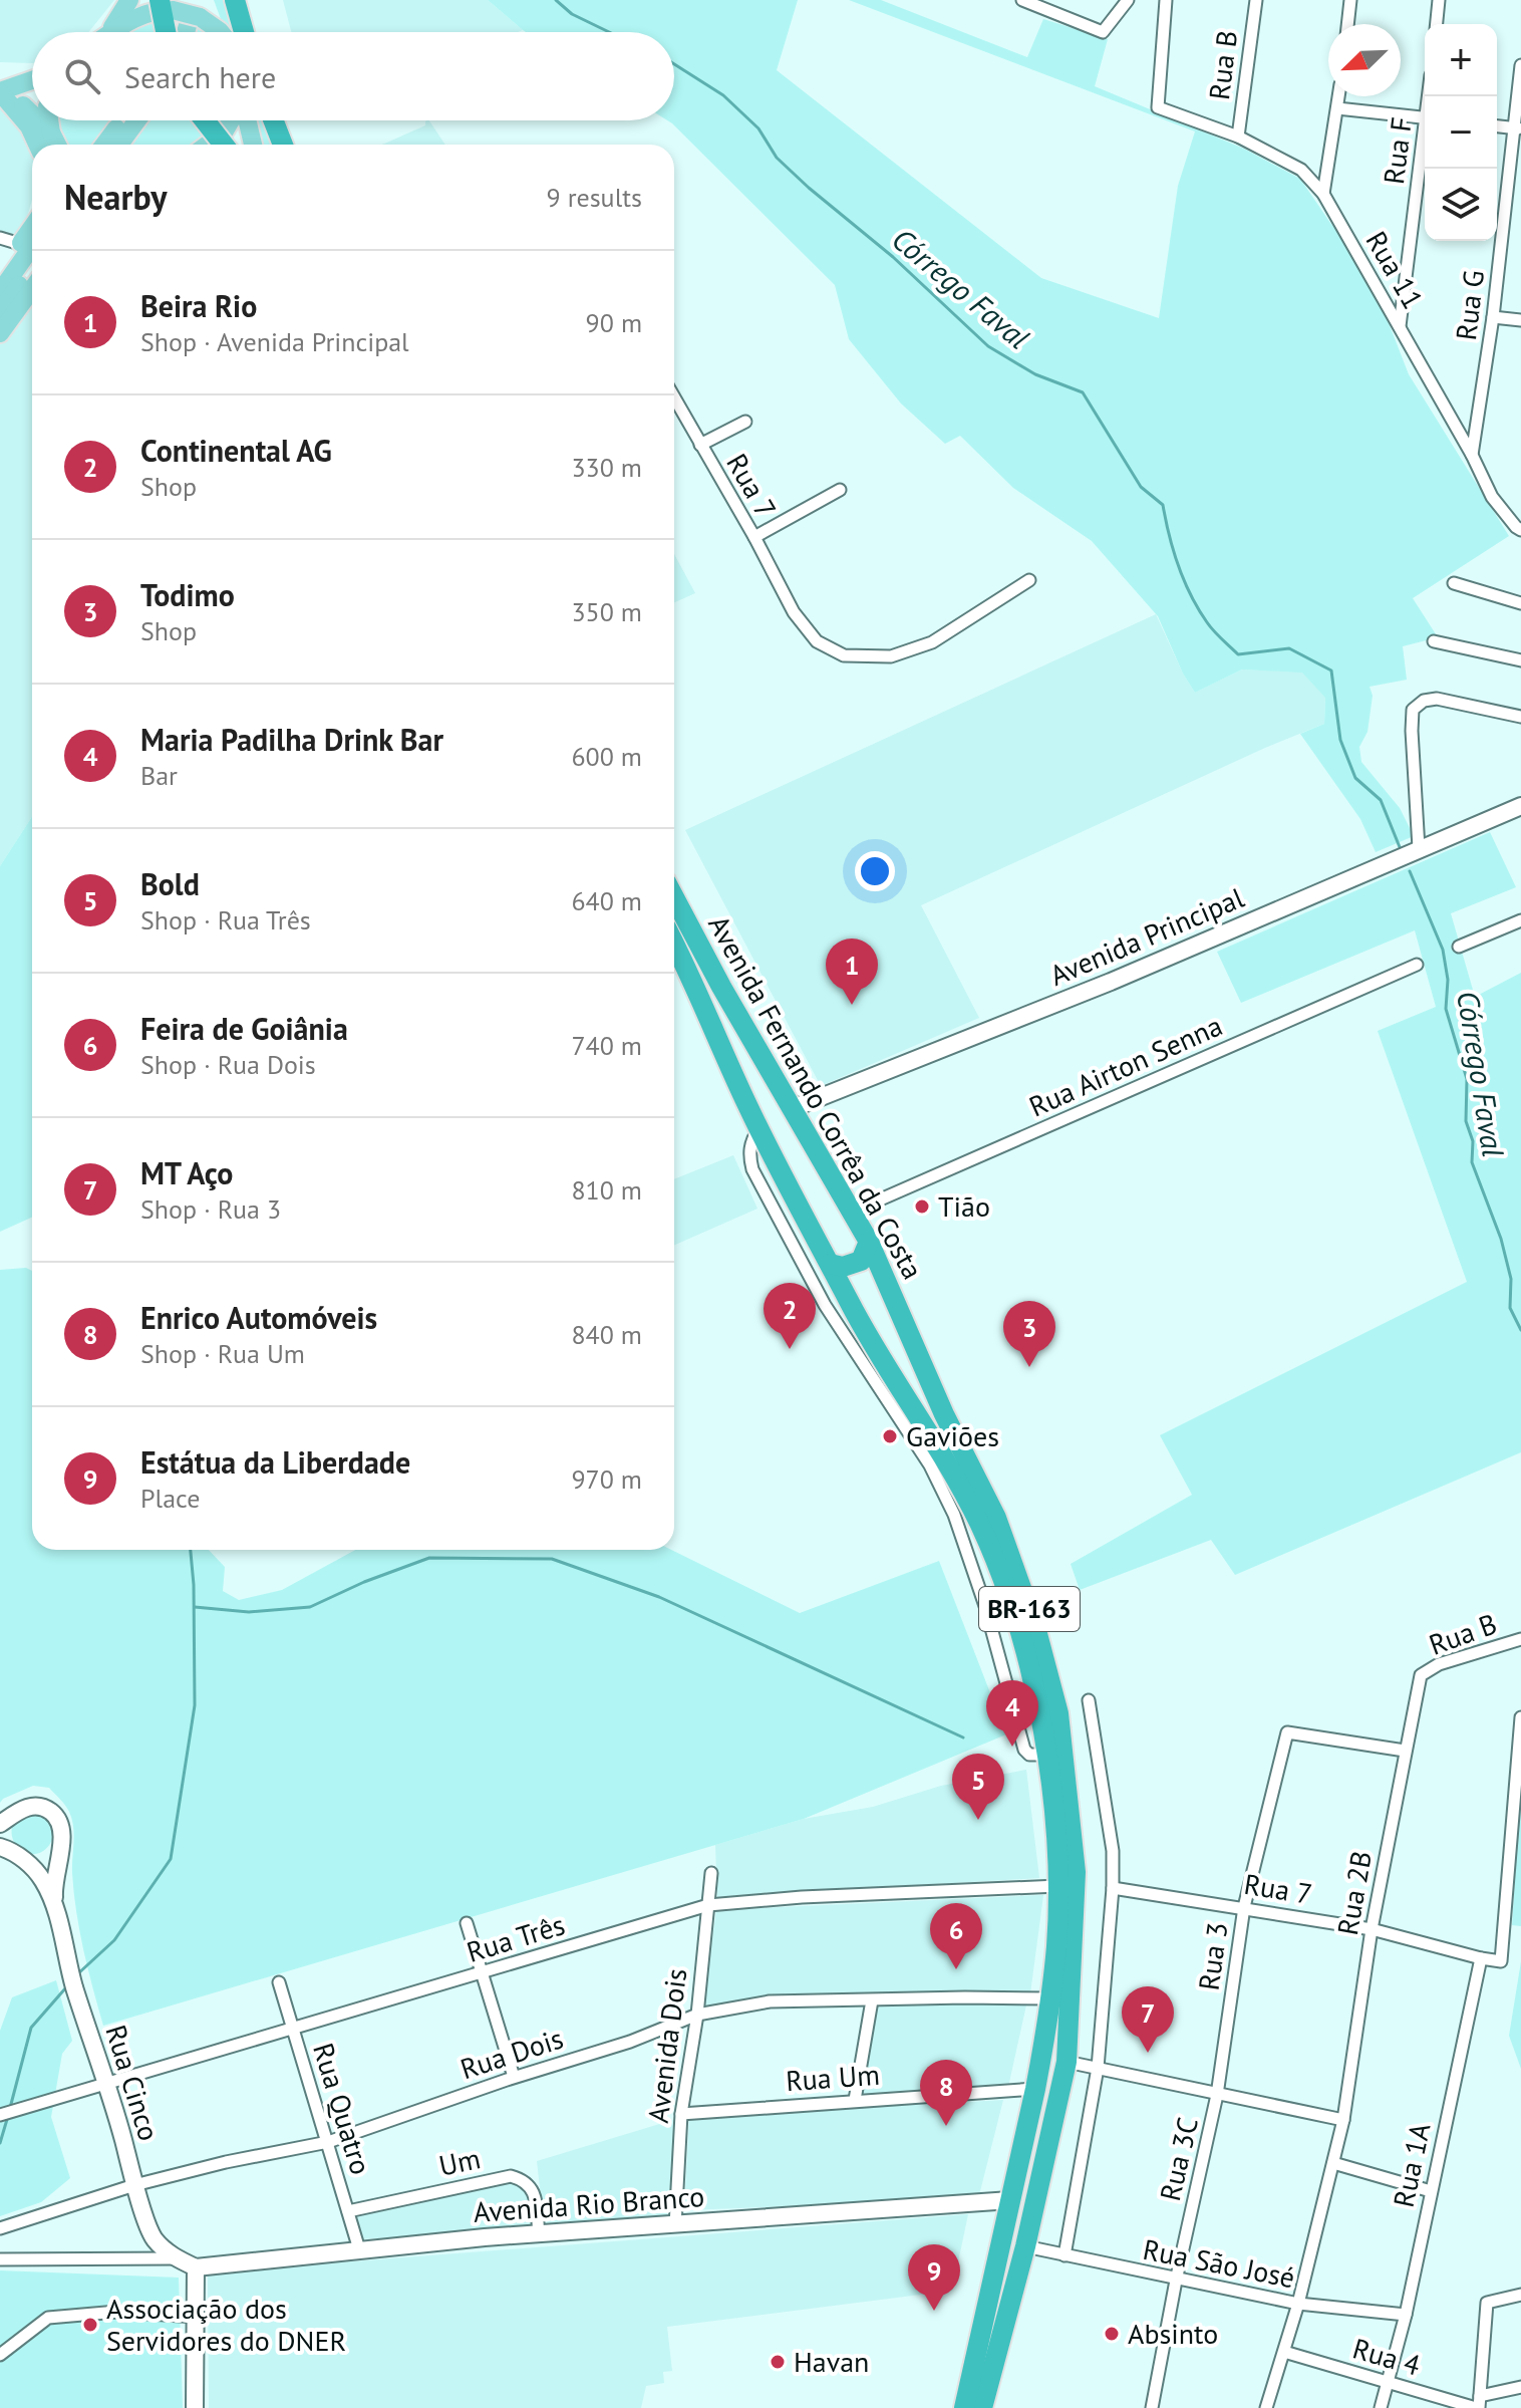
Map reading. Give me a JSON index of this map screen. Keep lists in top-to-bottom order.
{
  "streets": {
    "highway": ["Avenida Fernando Corrêa da Costa", "BR-163"],
    "street": [
      "Rua B",
      "Rua F",
      "Rua 11",
      "Rua G",
      "Rua 7",
      "Avenida Principal",
      "Rua Airton Senna",
      "Rua 2B",
      "Rua Três",
      "Rua 3",
      "Avenida Dois",
      "Rua Dois",
      "Rua Um",
      "Rua Cinco",
      "Rua Quatro",
      "Rua 3C",
      "Um",
      "Rua 1A",
      "Avenida Rio Branco",
      "Rua São José",
      "Rua 4"
    ]
  },
  "crossings": [
    ["Rua B", "Rua 11"],
    ["Rua B", "Rua 2B"],
    ["Rua F", "Rua 11"],
    ["Rua 11", "Rua G"],
    ["Rua 7", "Rua 2B"],
    ["Rua 7", "Rua 3"],
    ["Rua 7", "Rua 1A"],
    ["Avenida Principal", "Avenida Fernando Corrêa da Costa"],
    ["Rua Airton Senna", "Avenida Fernando Corrêa da Costa"],
    ["Avenida Fernando Corrêa da Costa", "Rua Três"],
    ["Avenida Fernando Corrêa da Costa", "Rua Dois"],
    ["Avenida Fernando Corrêa da Costa", "Rua Um"],
    ["Avenida Fernando Corrêa da Costa", "Avenida Rio Branco"],
    ["Avenida Fernando Corrêa da Costa", "Rua São José"],
    ["Rua 2B", "Rua 3"],
    ["Rua 2B", "Rua São José"],
    ["Rua 2B", "Rua 4"],
    ["Rua Três", "Avenida Dois"],
    ["Rua Três", "Rua Cinco"],
    ["Rua Três", "Rua Quatro"],
    ["Rua 3", "Rua 3C"],
    ["Avenida Dois", "Rua Dois"],
    ["Avenida Dois", "Rua Um"],
    ["Avenida Dois", "Avenida Rio Branco"],
    ["Rua Dois", "Rua Cinco"],
    ["Rua Dois", "Rua Quatro"],
    ["Rua Cinco", "Avenida Rio Branco"],
    ["Rua Quatro", "Um"],
    ["Rua Quatro", "Avenida Rio Branco"],
    ["Rua 3C", "Rua São José"],
    ["Um", "Avenida Rio Branco"],
    ["Rua 1A", "Rua São José"],
    ["Rua 1A", "Rua 4"]
  ],
  "water": ["Córrego Faval"],
  "places": [
    "Tião",
    "Gaviões",
    "Associação dos Servidores do DNER",
    "Absinto",
    "Havan"
  ],
  "north": "bottom left",
  "page": {
    "map_buttons": ["+", "−"],
    "search": "Search here",
    "heading": ["Nearby", "9 results"],
    "list": [
      {
        "mark": "1",
        "name": "Beira Rio",
        "note": "Shop · Avenida Principal",
        "value": "90 m"
      },
      {
        "mark": "2",
        "name": "Continental AG",
        "note": "Shop",
        "value": "330 m"
      },
      {
        "mark": "3",
        "name": "Todimo",
        "note": "Shop",
        "value": "350 m"
      },
      {
        "mark": "4",
        "name": "Maria Padilha Drink Bar",
        "note": "Bar",
        "value": "600 m"
      },
      {
        "mark": "5",
        "name": "Bold",
        "note": "Shop · Rua Três",
        "value": "640 m"
      },
      {
        "mark": "6",
        "name": "Feira de Goiânia",
        "note": "Shop · Rua Dois",
        "value": "740 m"
      },
      {
        "mark": "7",
        "name": "MT Aço",
        "note": "Shop · Rua 3",
        "value": "810 m"
      },
      {
        "mark": "8",
        "name": "Enrico Automóveis",
        "note": "Shop · Rua Um",
        "value": "840 m"
      },
      {
        "mark": "9",
        "name": "Estátua da Liberdade",
        "note": "Place",
        "value": "970 m"
      }
    ],
    "pins": [
      "1",
      "2",
      "3",
      "4",
      "5",
      "6",
      "7",
      "8",
      "9"
    ]
  }
}
